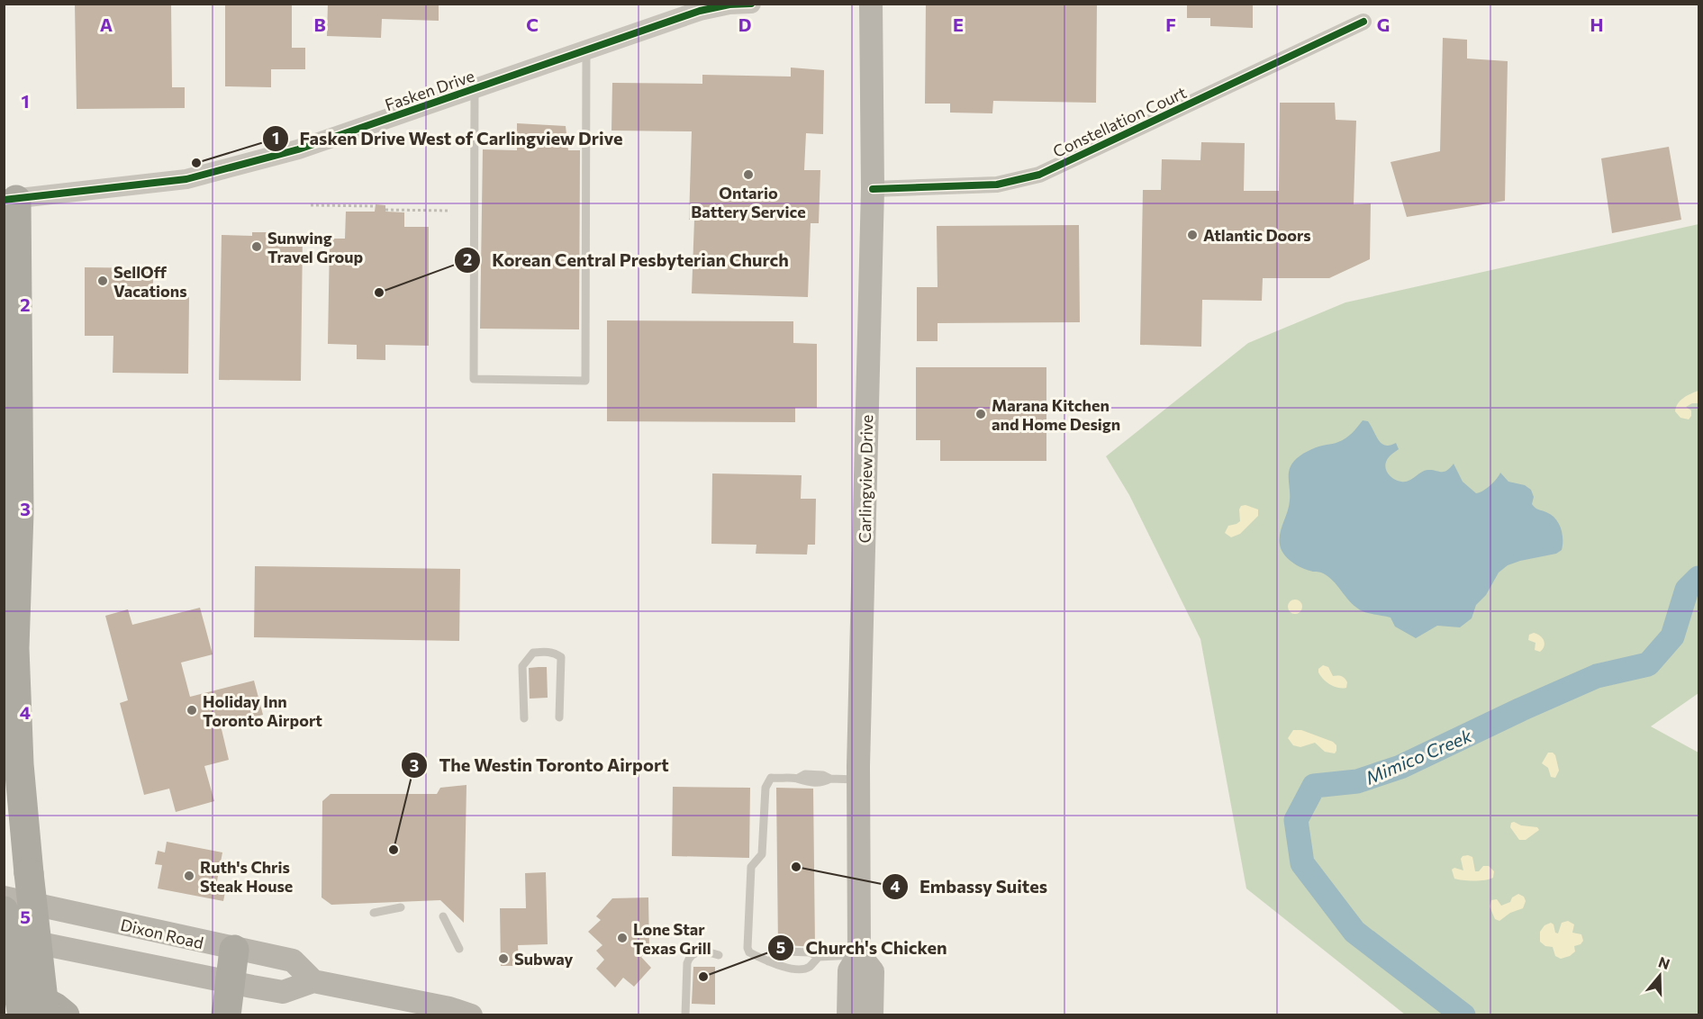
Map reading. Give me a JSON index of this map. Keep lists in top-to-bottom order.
{
  "streets": {
    "main road": ["Carlingview Drive", "Dixon Road"],
    "street": ["Fasken Drive", "Constellation Court"]
  },
  "crossings": [
    ["Constellation Court", "Carlingview Drive"]
  ],
  "water": ["Mimico Creek"],
  "places": [
    "Fasken Drive West of Carlingview Drive",
    "Ontario Battery Service",
    "Atlantic Doors",
    "Sunwing Travel Group",
    "SellOff Vacations",
    "Korean Central Presbyterian Church",
    "Marana Kitchen and Home Design",
    "Holiday Inn Toronto Airport",
    "The Westin Toronto Airport",
    "Embassy Suites",
    "Ruth's Chris Steak House",
    "Lone Star Texas Grill",
    "Subway",
    "Church's Chicken"
  ],
  "north": "top",
  "grid": {
    "columns": [
      "A",
      "B",
      "C",
      "D",
      "E",
      "F",
      "G",
      "H"
    ],
    "rows": [
      "1",
      "2",
      "3",
      "4",
      "5"
    ]
  }
}
